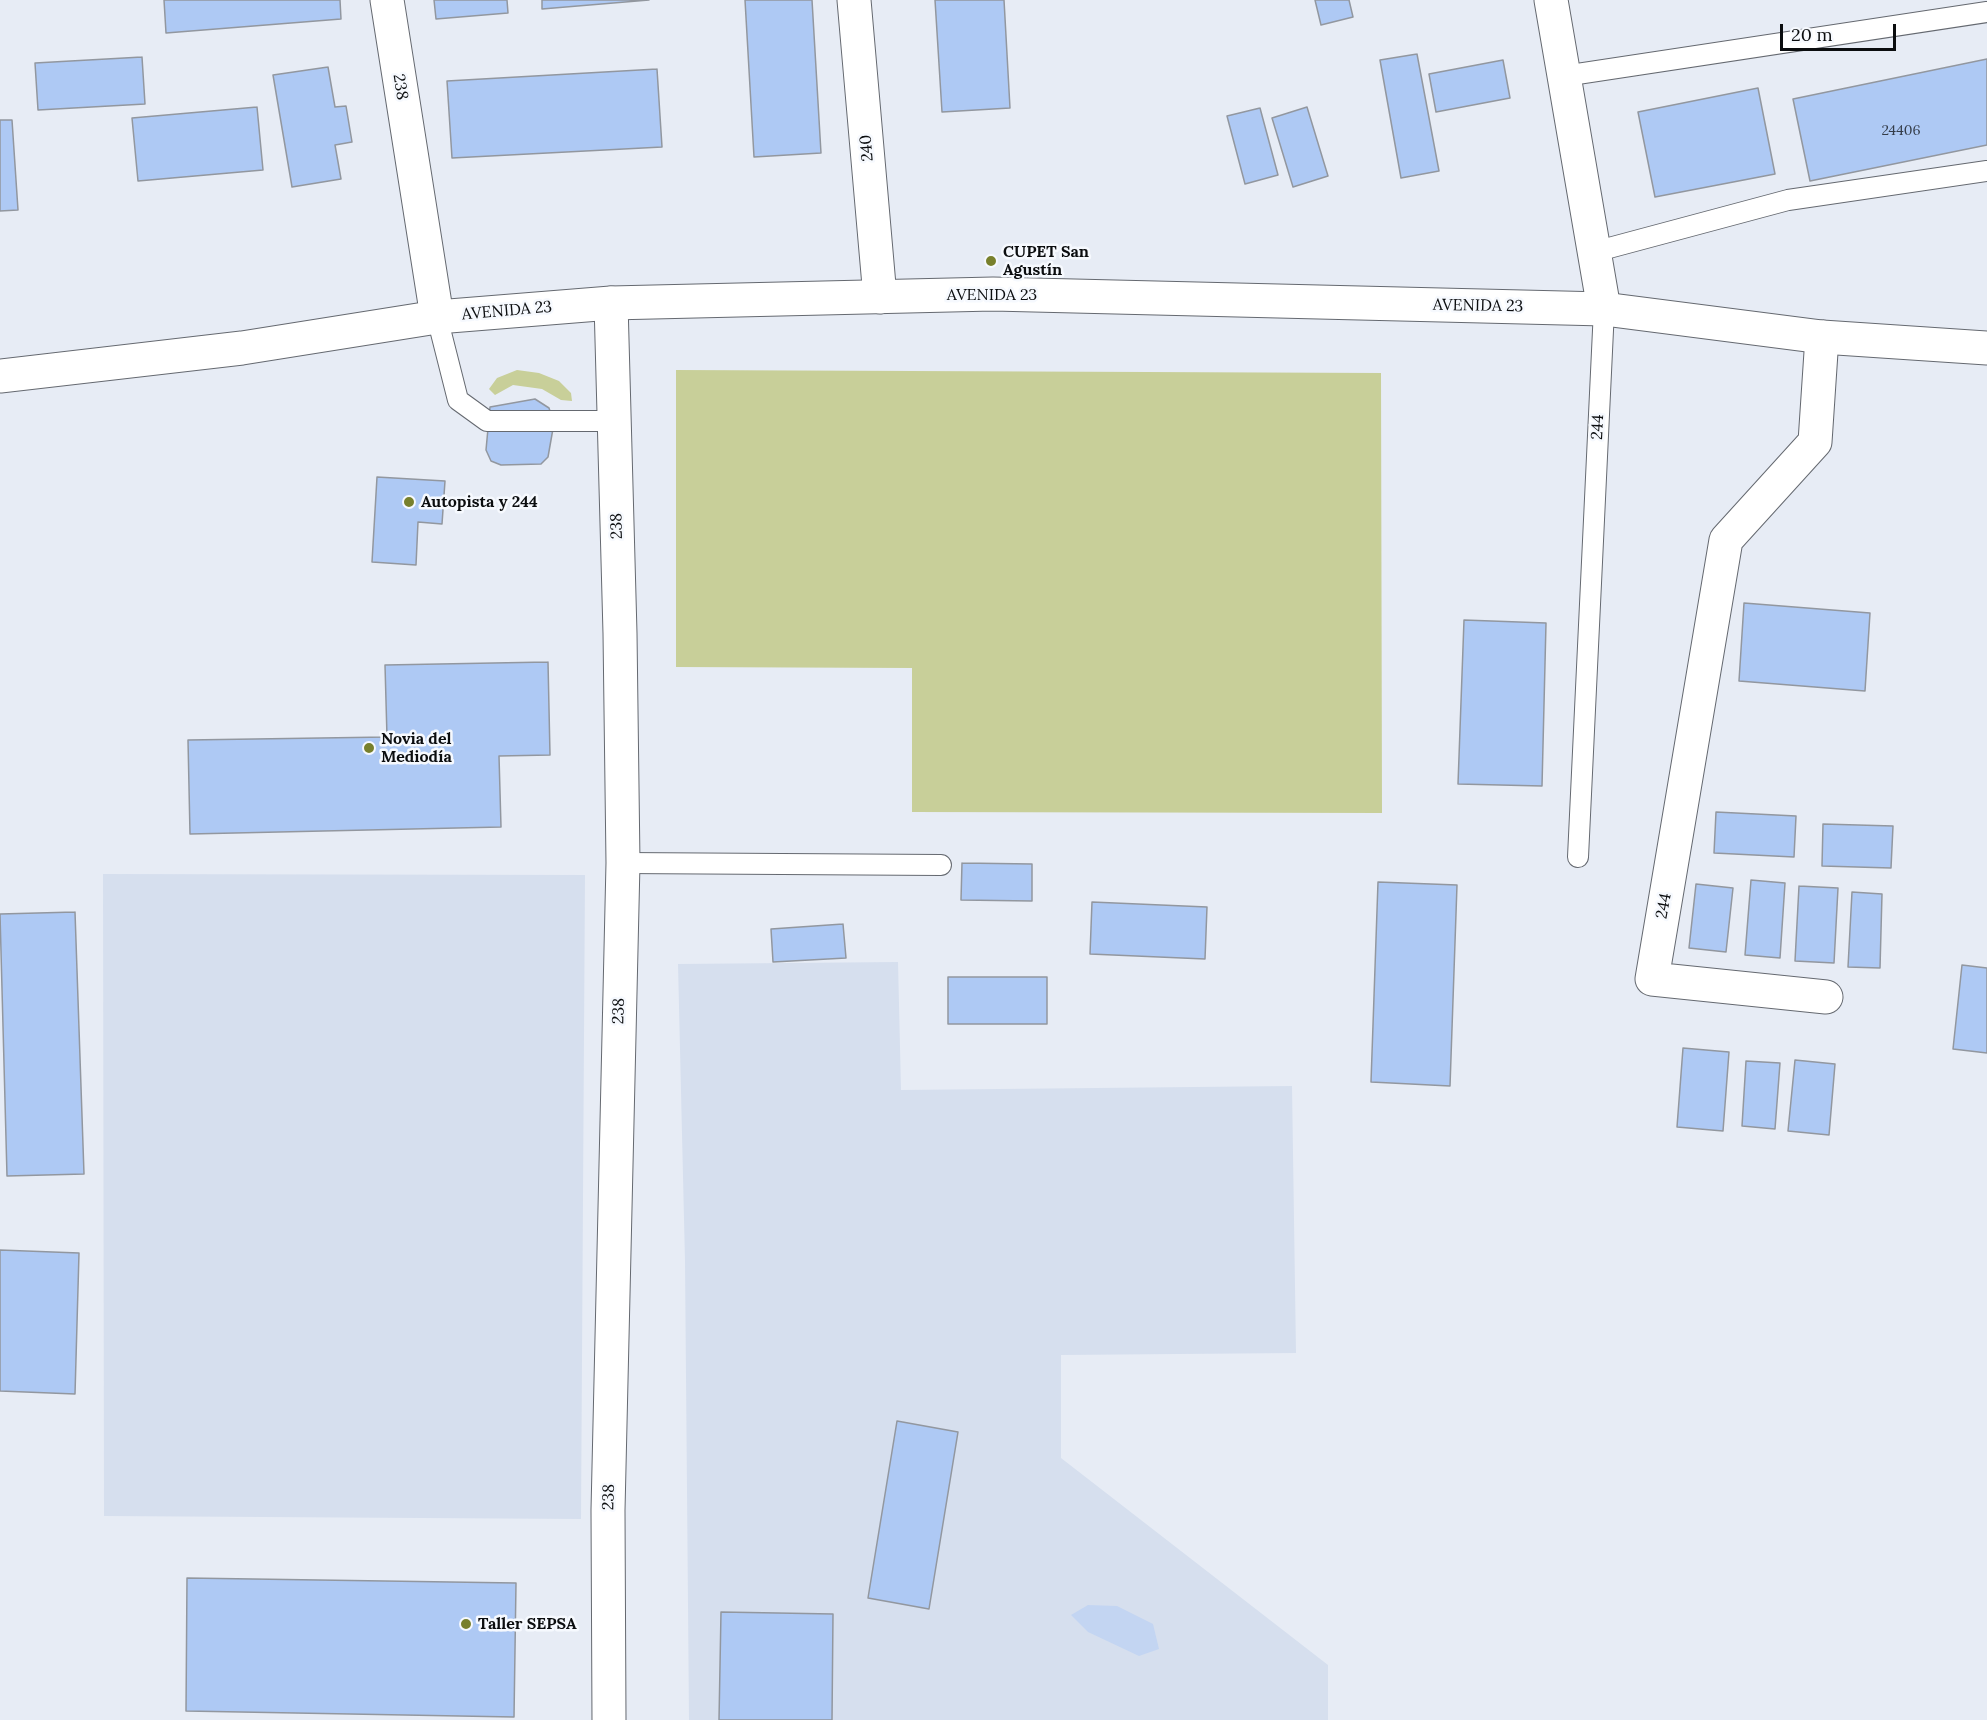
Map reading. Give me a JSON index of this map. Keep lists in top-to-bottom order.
{
  "streets": {
    "street": [
      "238",
      "240",
      "AVENIDA 23",
      "244"
    ]
  },
  "crossings": [
    ["238", "AVENIDA 23"],
    ["240", "AVENIDA 23"],
    ["AVENIDA 23", "244"]
  ],
  "places": [
    "CUPET San Agustín",
    "Autopista y 244",
    "Novia del Mediodía",
    "Taller SEPSA"
  ],
  "house_numbers": ["24406"],
  "scale_bar": "20 m"
}
